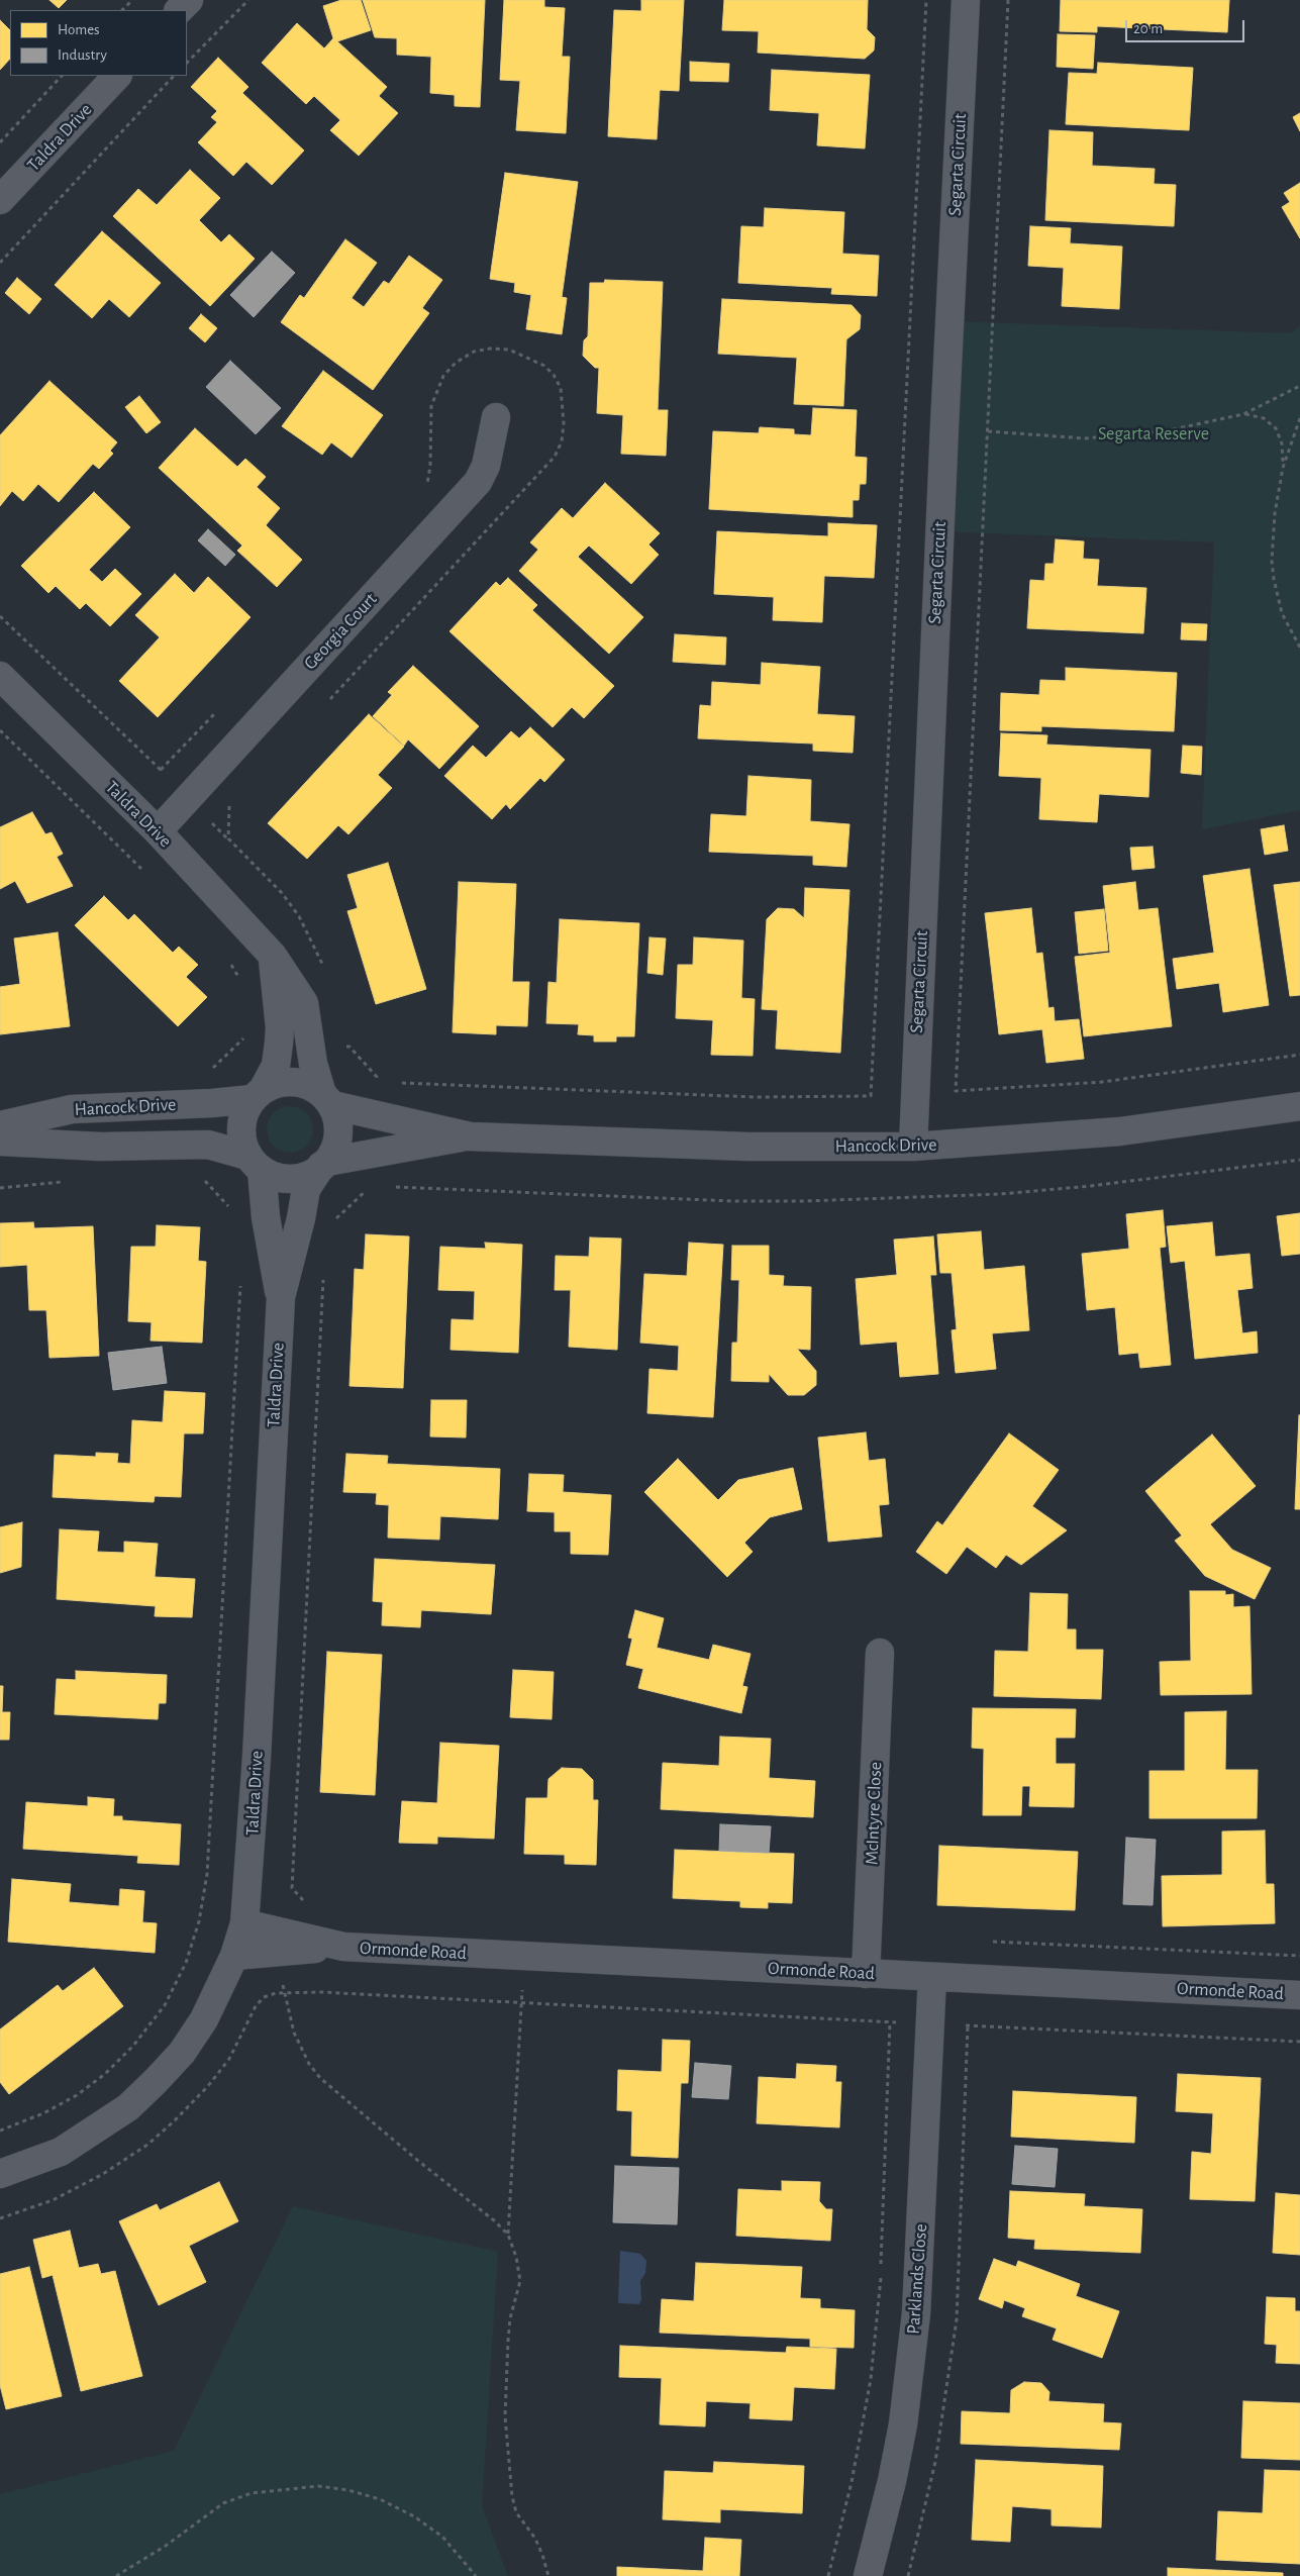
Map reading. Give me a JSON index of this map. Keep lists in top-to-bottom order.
{
  "streets": {
    "street": [
      "Taldra Drive",
      "Segarta Circuit",
      "Georgia Court",
      "Hancock Drive",
      "McIntyre Close",
      "Ormonde Road",
      "Parklands Close"
    ]
  },
  "crossings": [
    ["Taldra Drive", "Georgia Court"],
    ["Taldra Drive", "Hancock Drive"],
    ["Taldra Drive", "Ormonde Road"],
    ["Segarta Circuit", "Hancock Drive"],
    ["McIntyre Close", "Ormonde Road"],
    ["Ormonde Road", "Parklands Close"]
  ],
  "parks": ["Segarta Reserve"],
  "legend": ["Homes", "Industry"],
  "scale_bar": "20 m"
}
